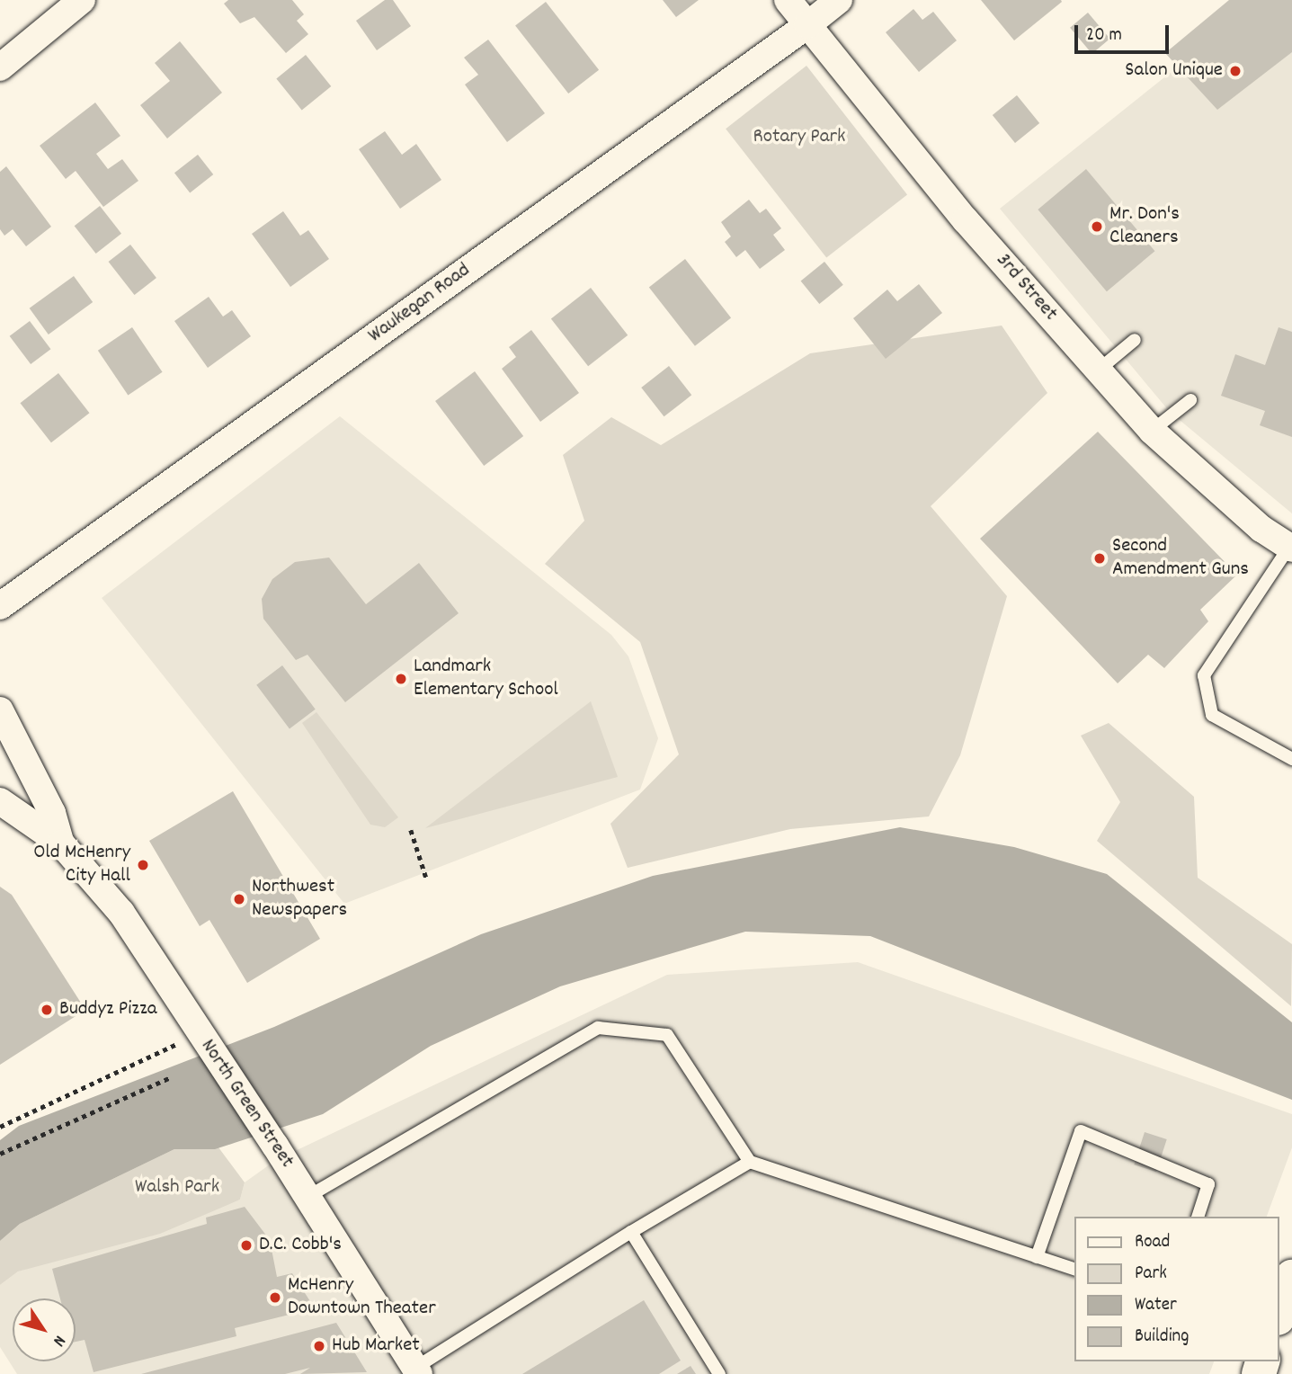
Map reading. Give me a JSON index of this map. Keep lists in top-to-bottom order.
{
  "streets": {
    "street": ["3rd Street", "Waukegan Road", "North Green Street"]
  },
  "crossings": [
    ["3rd Street", "Waukegan Road"]
  ],
  "parks": ["Rotary Park", "Walsh Park"],
  "places": [
    "Salon Unique",
    "Mr. Don's Cleaners",
    "Second Amendment Guns",
    "Landmark Elementary School",
    "Old McHenry City Hall",
    "Northwest Newspapers",
    "Buddyz Pizza",
    "D.C. Cobb's",
    "McHenry Downtown Theater",
    "Hub Market"
  ],
  "legend": [
    "Road",
    "Park",
    "Water",
    "Building"
  ],
  "scale_bar": "20 m",
  "north": "bottom right"
}
